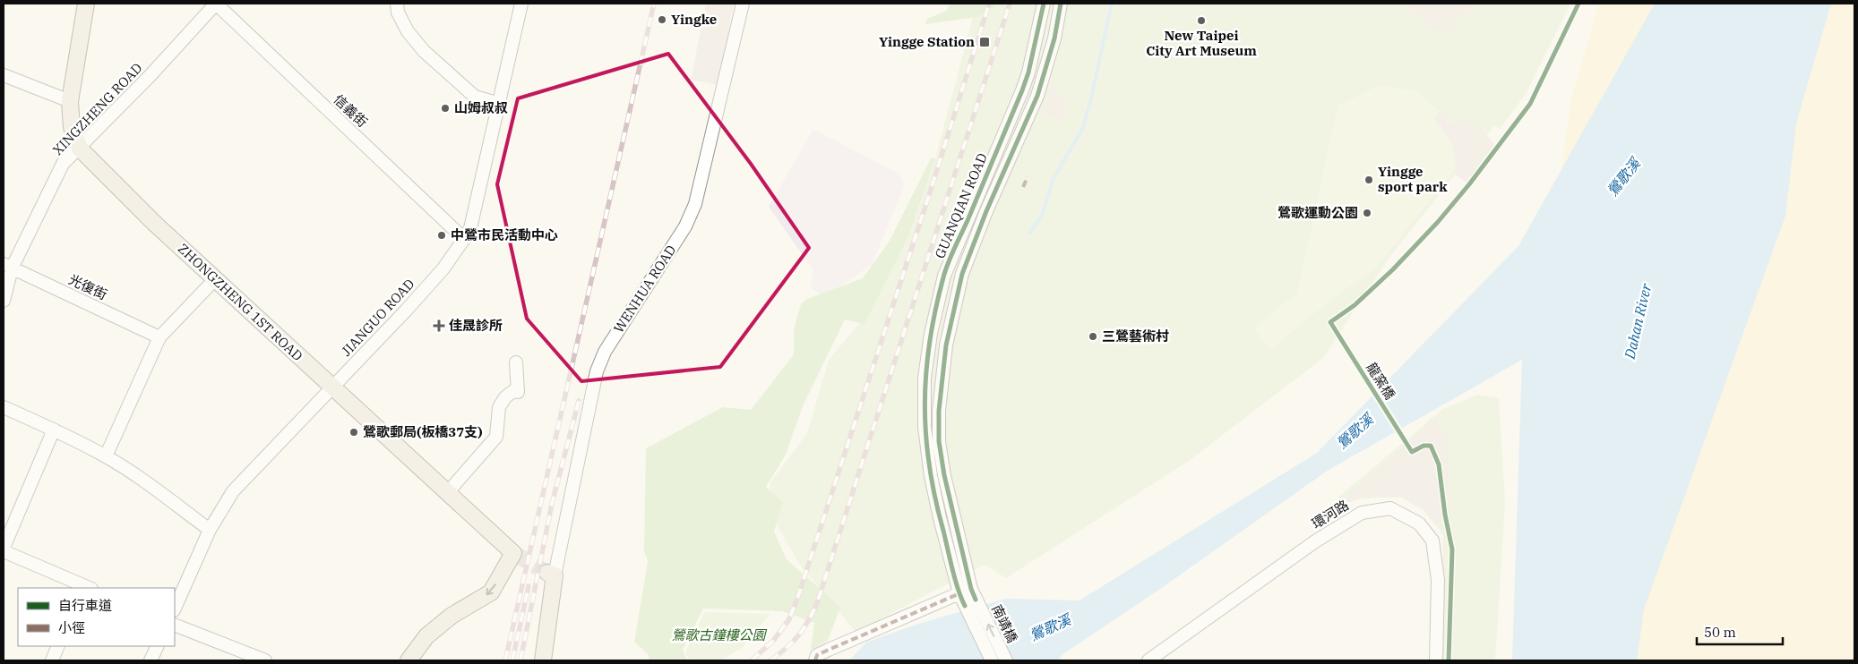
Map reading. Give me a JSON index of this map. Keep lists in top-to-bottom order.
{
  "streets": {
    "main road": ["WENHUA ROAD", "ZHONGZHENG 1ST ROAD"],
    "street": [
      "XINGZHENG ROAD",
      "信義街",
      "GUANQIAN ROAD",
      "光復街",
      "JIANGUO ROAD",
      "環河路",
      "南靖橋"
    ],
    "cycle path": ["龍窯橋"]
  },
  "crossings": [
    ["XINGZHENG ROAD", "信義街"],
    ["XINGZHENG ROAD", "光復街"],
    ["XINGZHENG ROAD", "ZHONGZHENG 1ST ROAD"],
    ["信義街", "JIANGUO ROAD"],
    ["GUANQIAN ROAD", "南靖橋"],
    ["ZHONGZHENG 1ST ROAD", "JIANGUO ROAD"]
  ],
  "water": ["鶯歌溪", "Dahan River"],
  "parks": ["鶯歌古鐘樓公園"],
  "places": {
    "other": [
      "Yingke",
      "New Taipei City Art Museum",
      "山姆叔叔",
      "Yingge sport park",
      "鶯歌運動公園",
      "中鶯市民活動中心",
      "三鶯藝術村",
      "鶯歌郵局(板橋37支)"
    ],
    "transit": ["Yingge Station"],
    "health": ["佳晟診所"]
  },
  "legend": ["自行車道", "小徑"],
  "scale_bar": "50 m"
}
